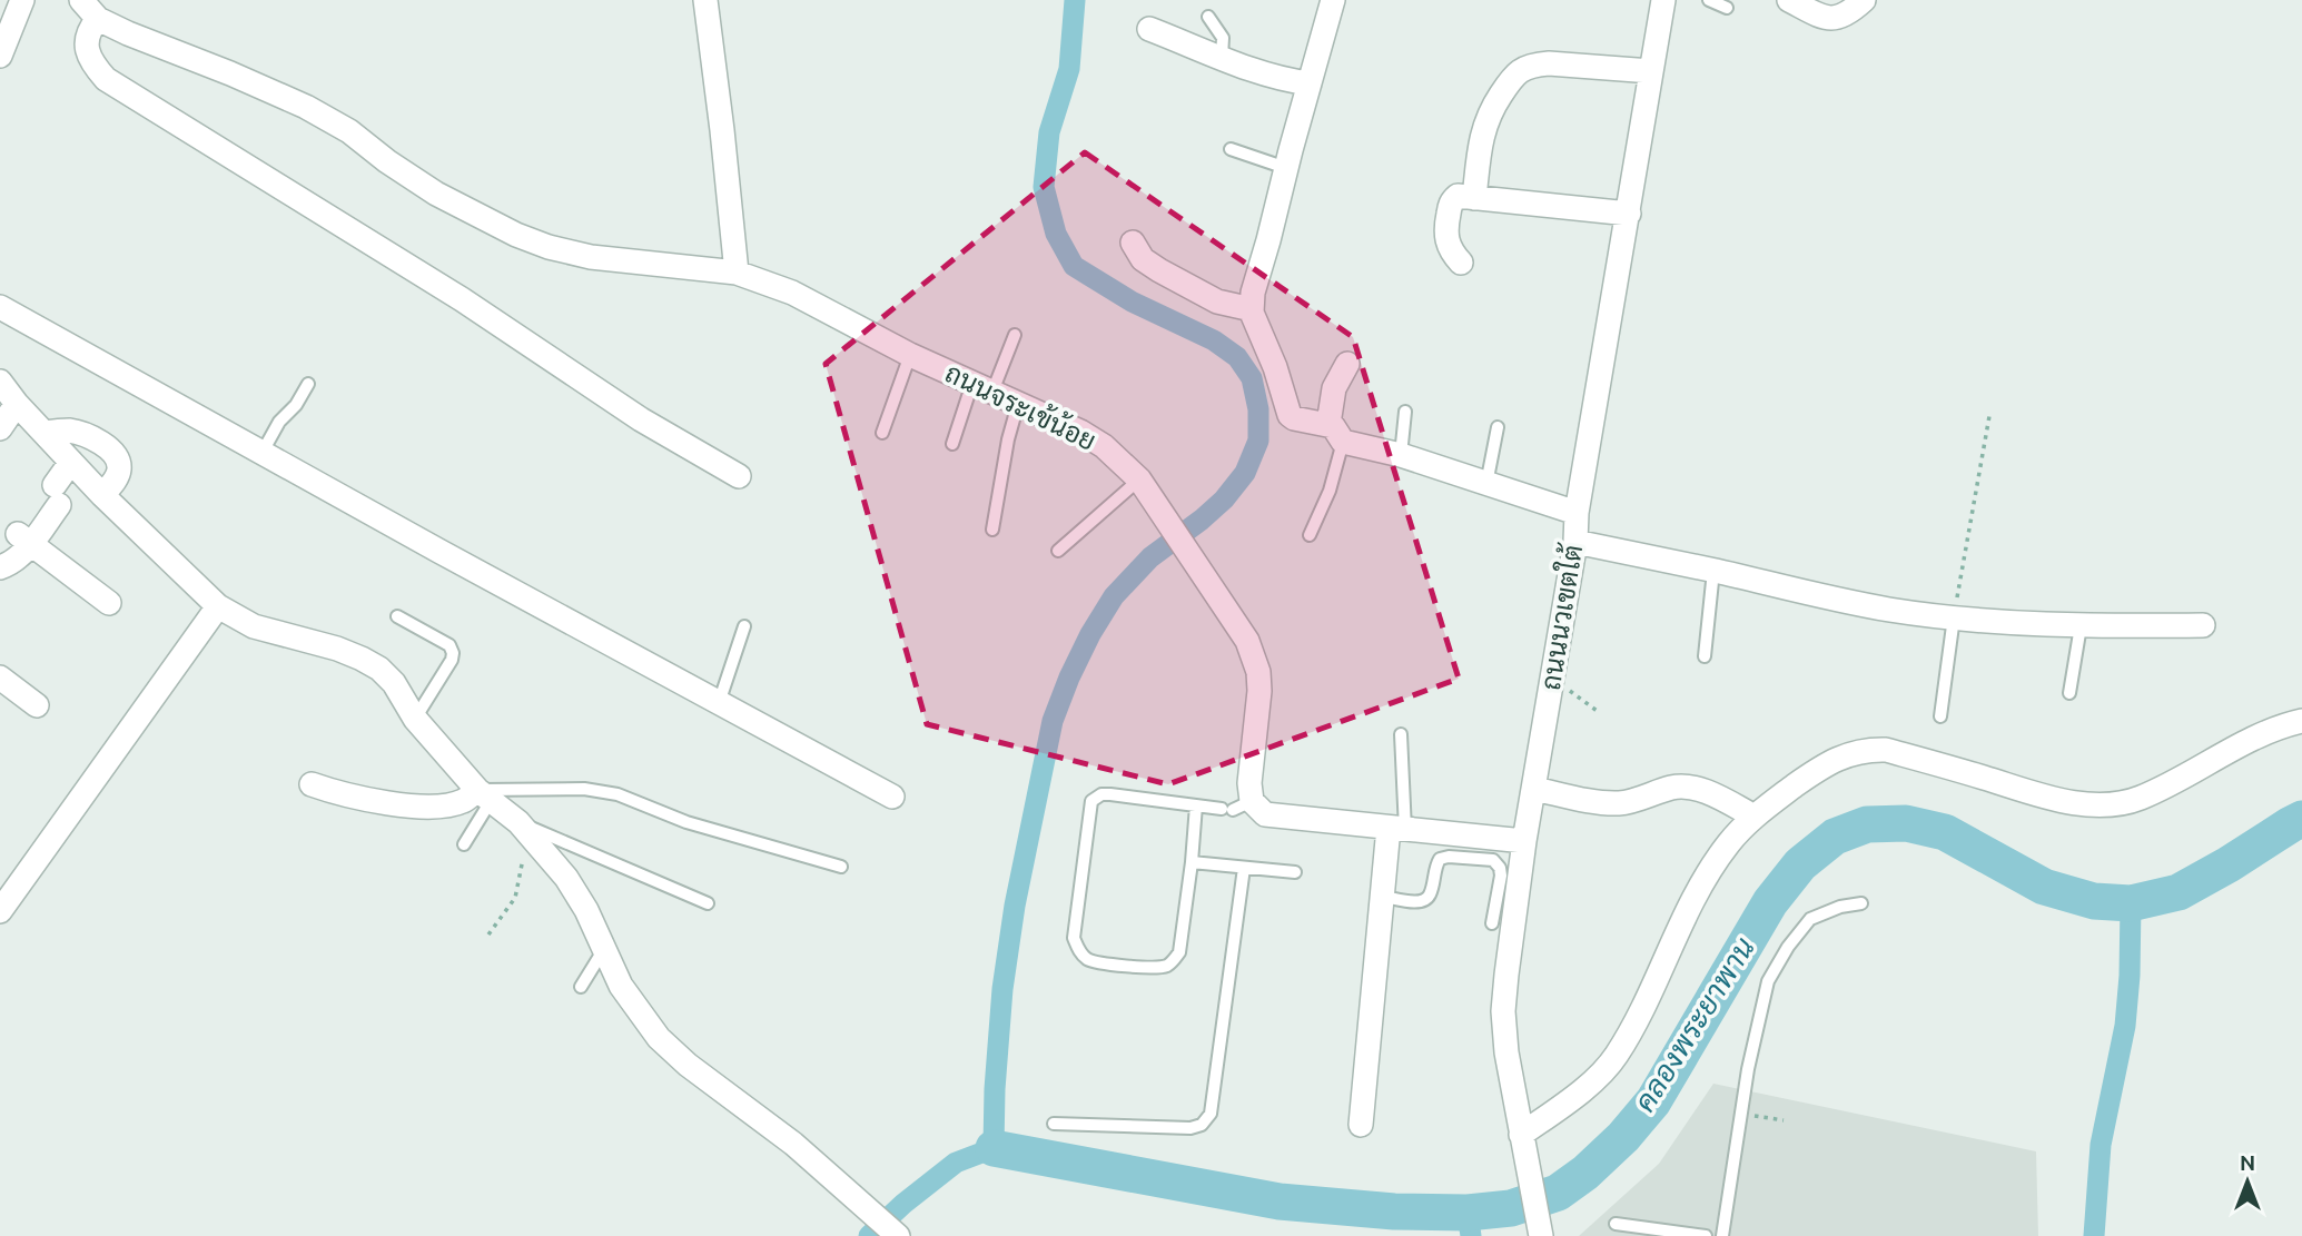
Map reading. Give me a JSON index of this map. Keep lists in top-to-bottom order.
{
  "streets": {
    "street": ["ถนนจระเข้น้อย", "ถนนนวเขตใต้"]
  },
  "water": ["คลองพระยาพาน"],
  "north": "top"
}
